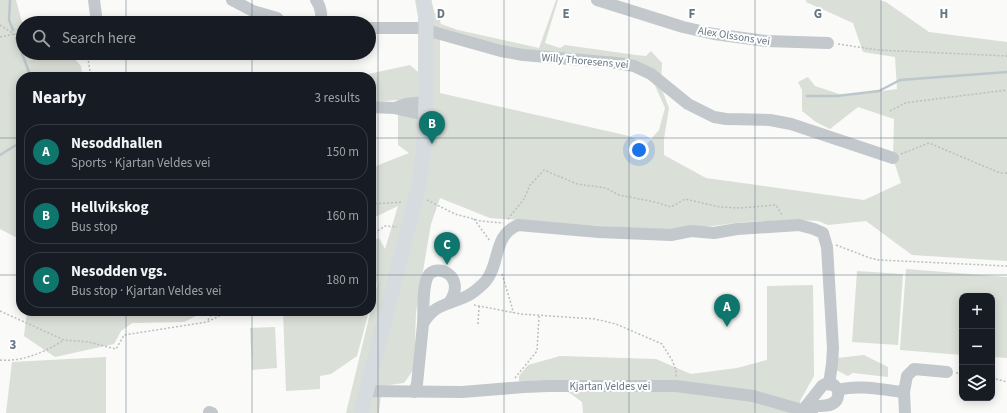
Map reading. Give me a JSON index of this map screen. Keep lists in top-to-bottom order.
{
  "streets": {
    "street": ["Alex Olssons vei", "Willy Thoresens vei", "Kjartan Veldes vei"]
  },
  "page": {
    "search": "Search here",
    "heading": ["Nearby", "3 results"],
    "pins": ["B", "C", "A"],
    "list": [
      {
        "mark": "A",
        "name": "Nesoddhallen",
        "note": "Sports · Kjartan Veldes vei",
        "value": "150 m"
      },
      {
        "mark": "B",
        "name": "Hellvikskog",
        "note": "Bus stop",
        "value": "160 m"
      },
      {
        "mark": "C",
        "name": "Nesodden vgs.",
        "note": "Bus stop · Kjartan Veldes vei",
        "value": "180 m"
      }
    ],
    "map_buttons": ["+", "−"]
  },
  "grid": {
    "columns": [
      "D",
      "E",
      "F",
      "G",
      "H"
    ],
    "rows": ["3"]
  }
}
